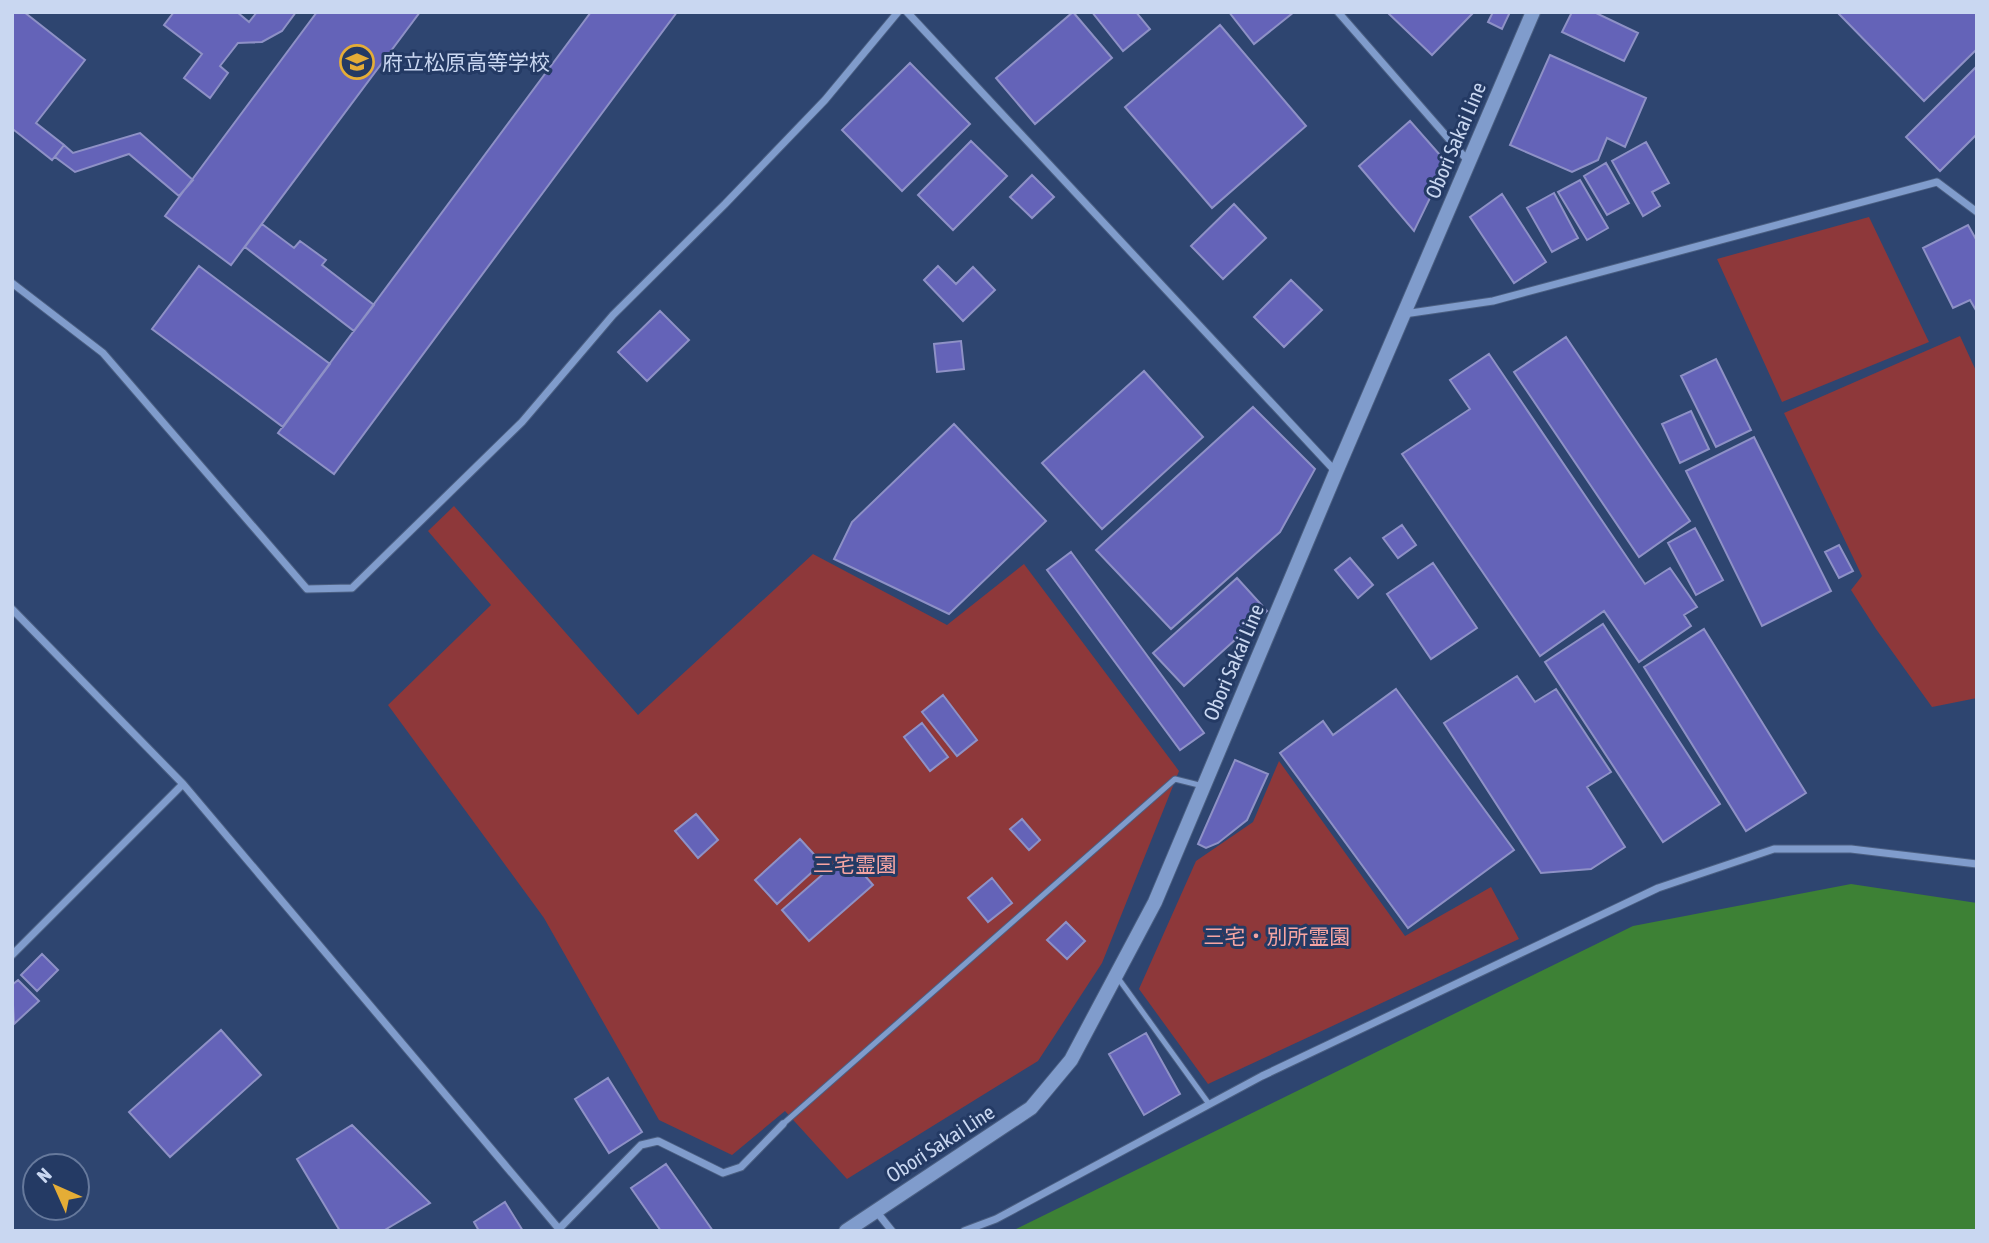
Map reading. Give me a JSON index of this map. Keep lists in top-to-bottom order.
{
  "streets": {
    "main road": ["Obori Sakai Line"]
  },
  "parks": ["三宅霊園", "三宅・別所霊園"],
  "places": {
    "school or university": ["府立松原高等学校"]
  },
  "north": "top left"
}
